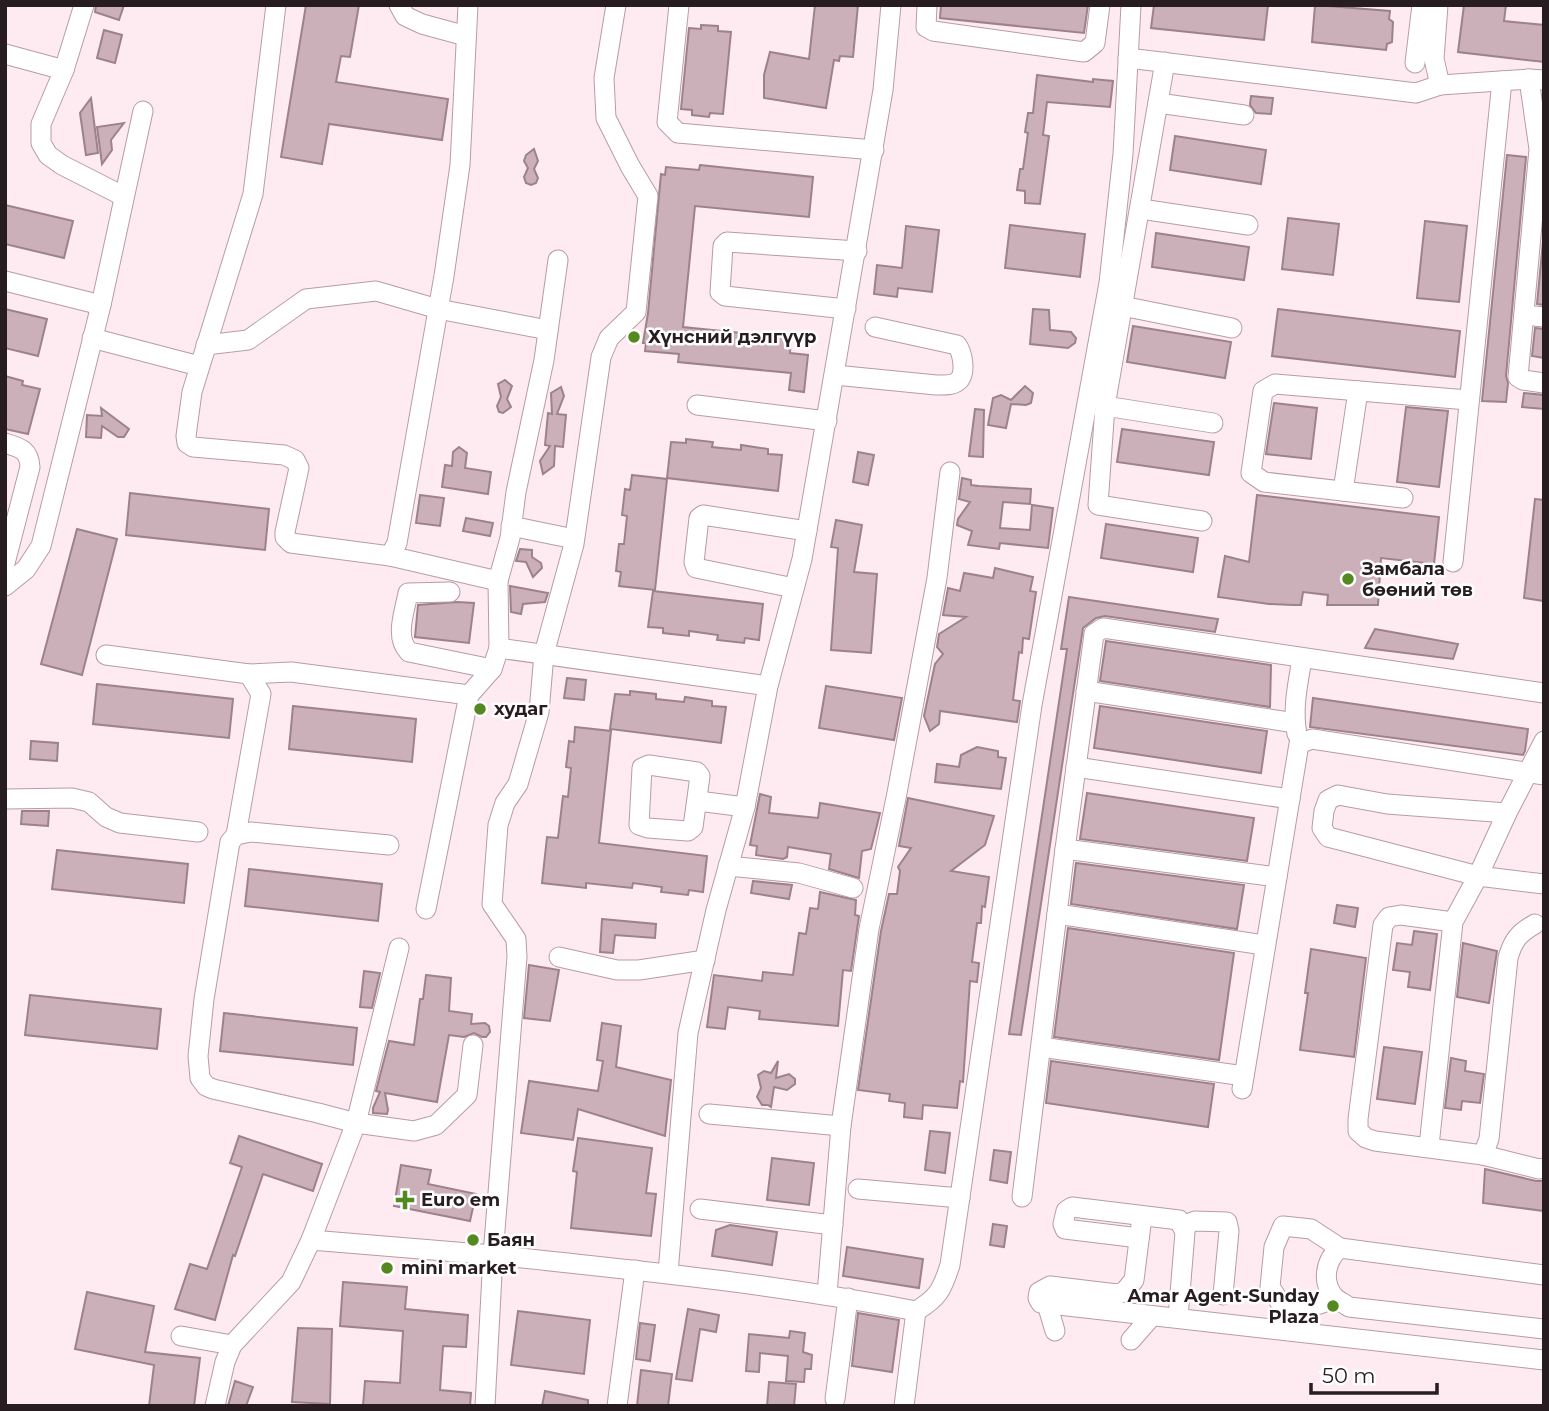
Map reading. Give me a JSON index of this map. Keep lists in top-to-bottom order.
{
  "places": {
    "other": [
      "Хүнсний дэлгүүр",
      "Замбала бөөний төв",
      "худаг",
      "Баян",
      "mini market",
      "Amar Agent-Sunday Plaza"
    ],
    "health": ["Euro em"]
  },
  "scale_bar": "50 m"
}
